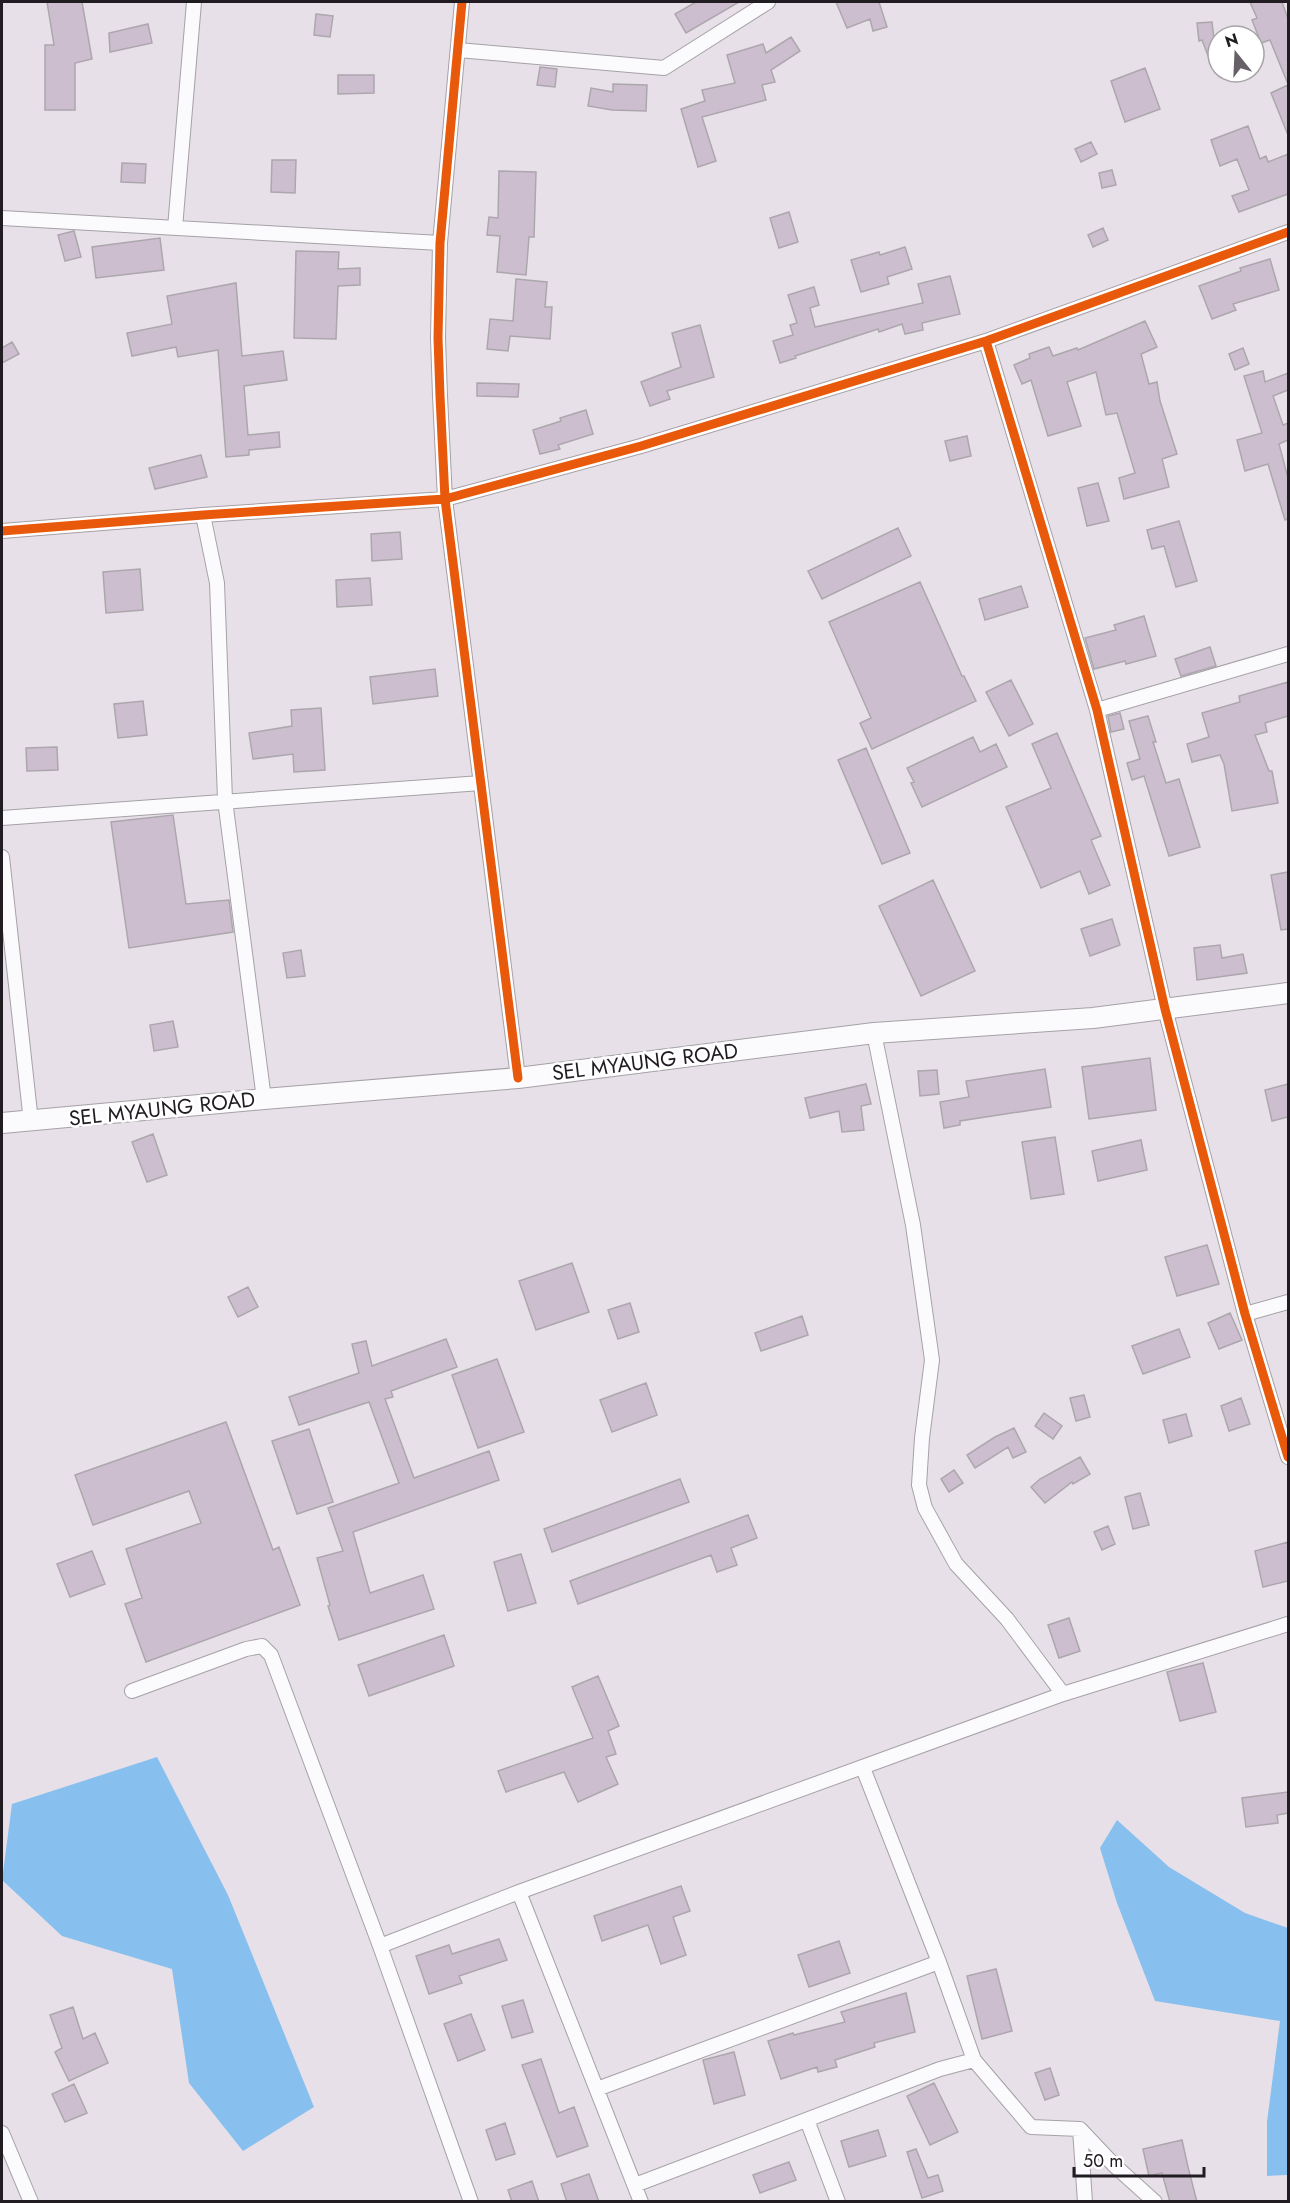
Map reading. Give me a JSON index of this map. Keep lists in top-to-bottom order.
{
  "streets": {
    "main road": ["SEL MYAUNG ROAD"]
  },
  "scale_bar": "50 m",
  "north": "top"
}
